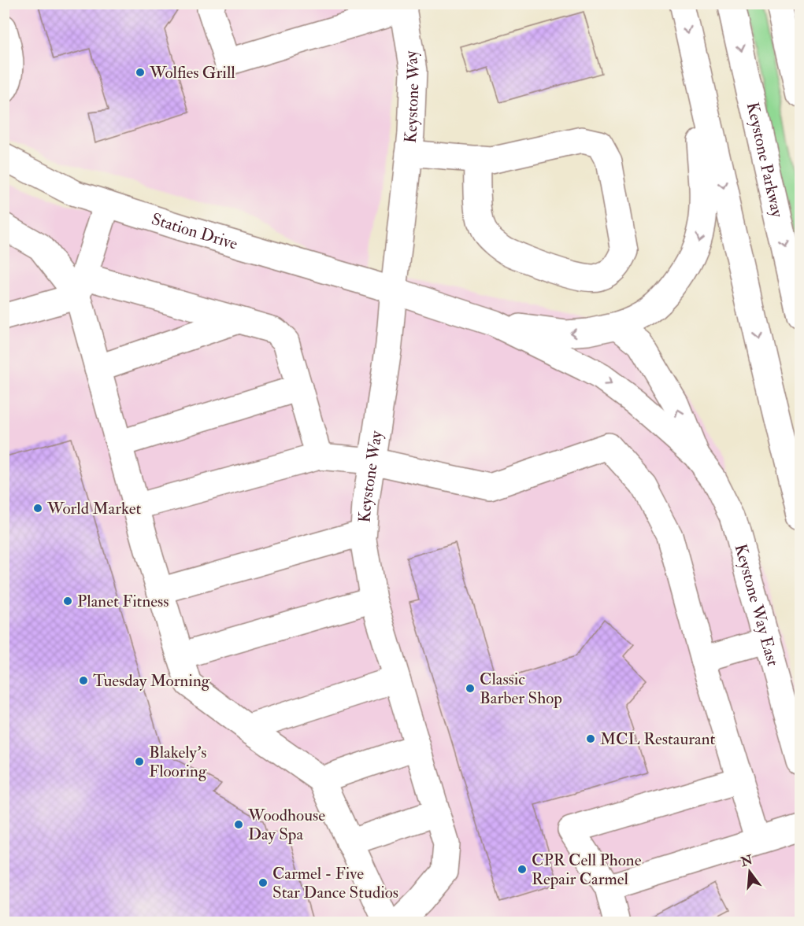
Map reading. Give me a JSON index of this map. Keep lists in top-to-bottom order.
{
  "streets": {
    "main road": [
      "Keystone Way",
      "Keystone Parkway",
      "Station Drive",
      "Keystone Way East"
    ]
  },
  "crossings": [
    ["Keystone Way", "Station Drive"],
    ["Keystone Way", "Keystone Way East"],
    ["Station Drive", "Keystone Way East"]
  ],
  "places": [
    "Wolfies Grill",
    "World Market",
    "Planet Fitness",
    "Tuesday Morning",
    "Classic Barber Shop",
    "MCL Restaurant",
    "Blakely's Flooring",
    "Woodhouse Day Spa",
    "CPR Cell Phone Repair Carmel",
    "Carmel - Five Star Dance Studios"
  ],
  "north": "top"
}
